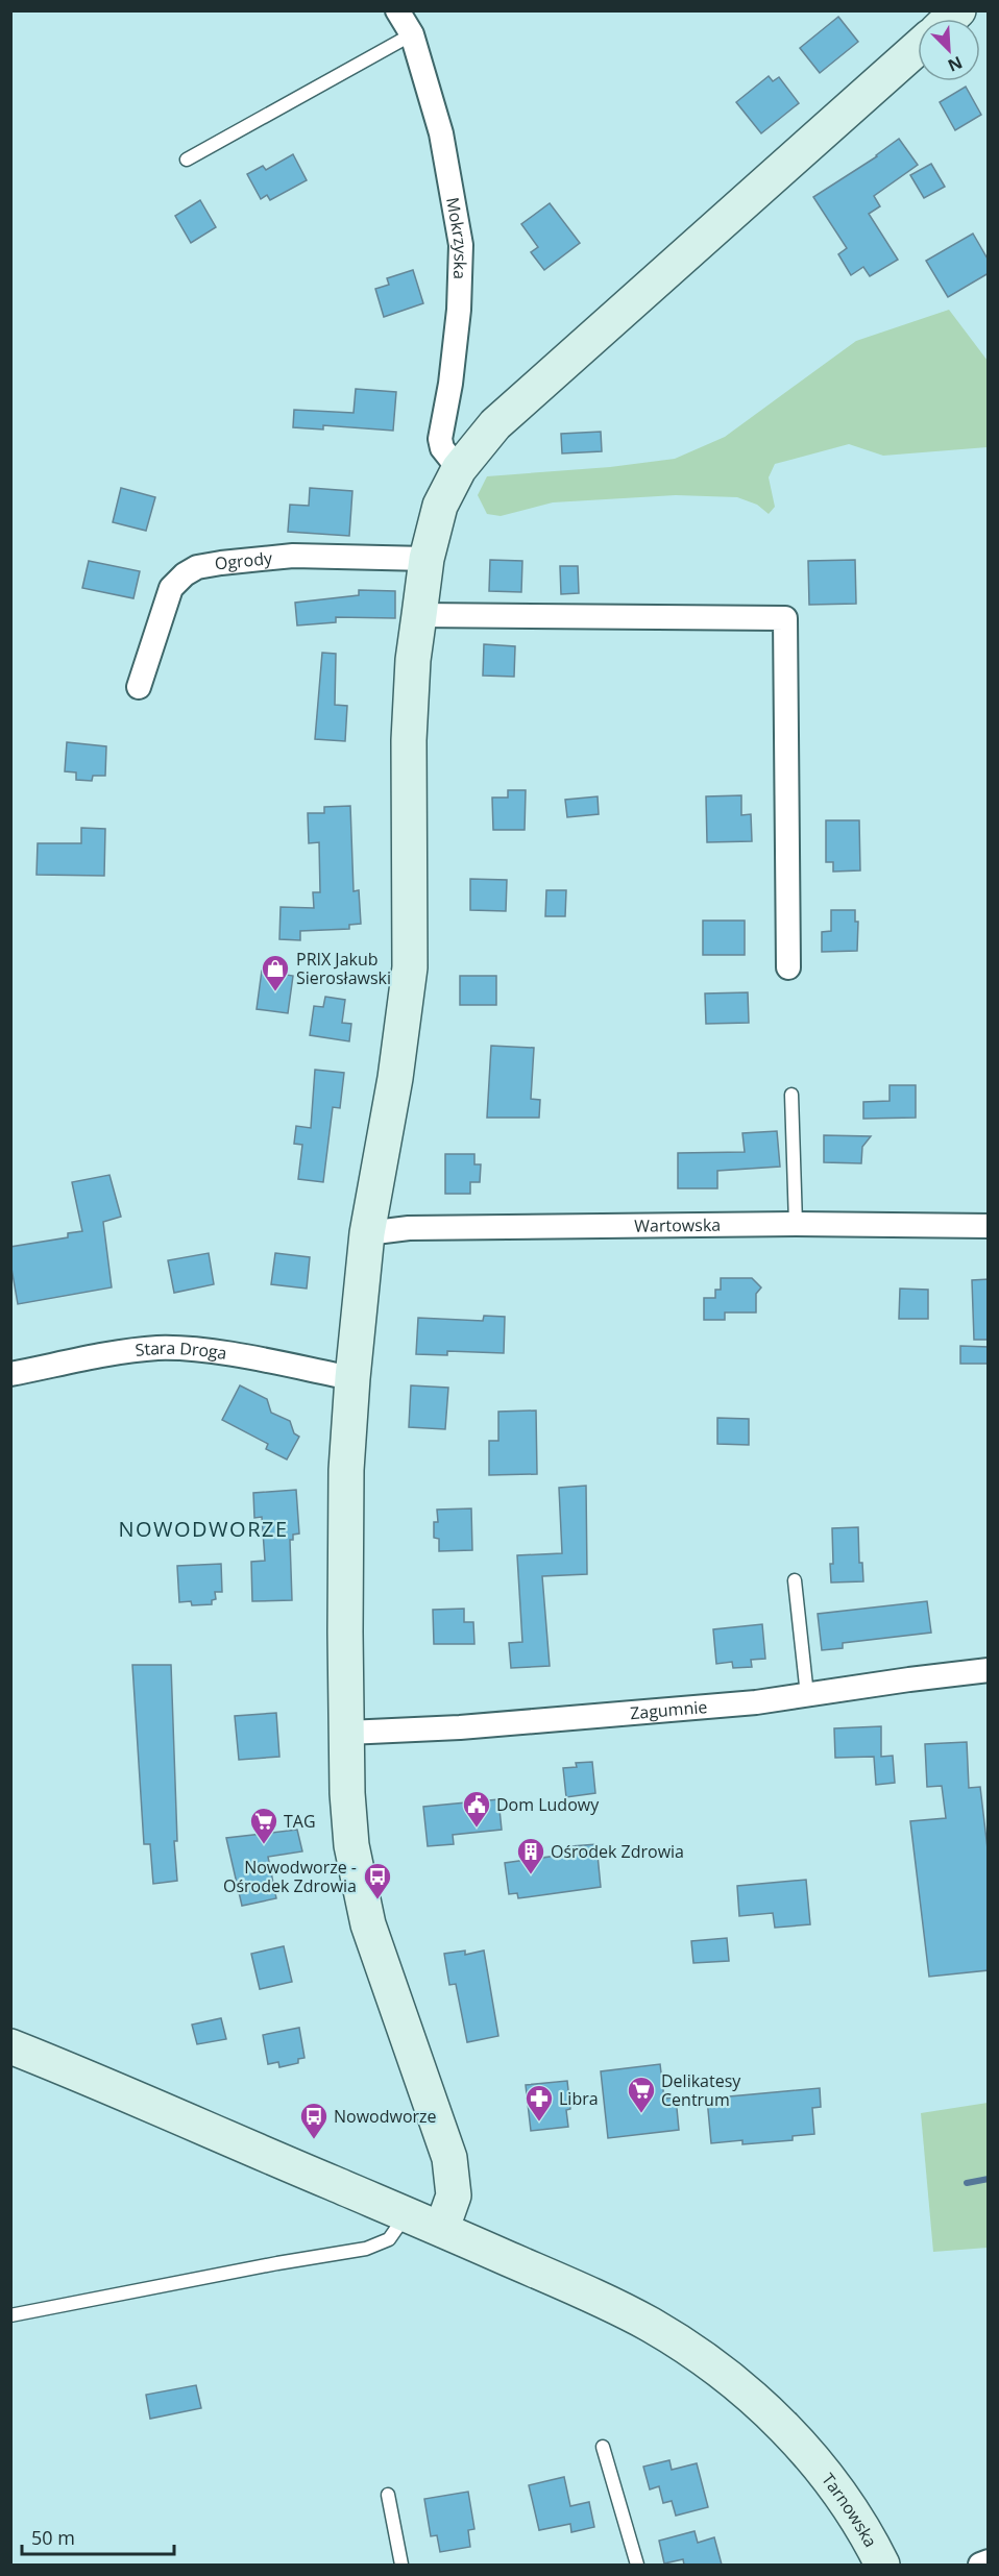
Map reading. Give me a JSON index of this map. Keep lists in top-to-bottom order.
{
  "streets": {
    "street": [
      "Mokrzyska",
      "Ogrody",
      "Wartowska",
      "Stara Droga",
      "Zagumnie",
      "Tarnowska"
    ]
  },
  "districts": ["NOWODWORZE"],
  "places": {
    "shop": ["PRIX Jakub Sierosławski"],
    "public building": ["Dom Ludowy"],
    "supermarket": ["TAG", "Delikatesy Centrum"],
    "building": ["Ośrodek Zdrowia"],
    "bus stop": ["Nowodworze - Ośrodek Zdrowia", "Nowodworze"],
    "pharmacy": ["Libra"]
  },
  "scale_bar": "50 m",
  "north": "bottom right"
}
